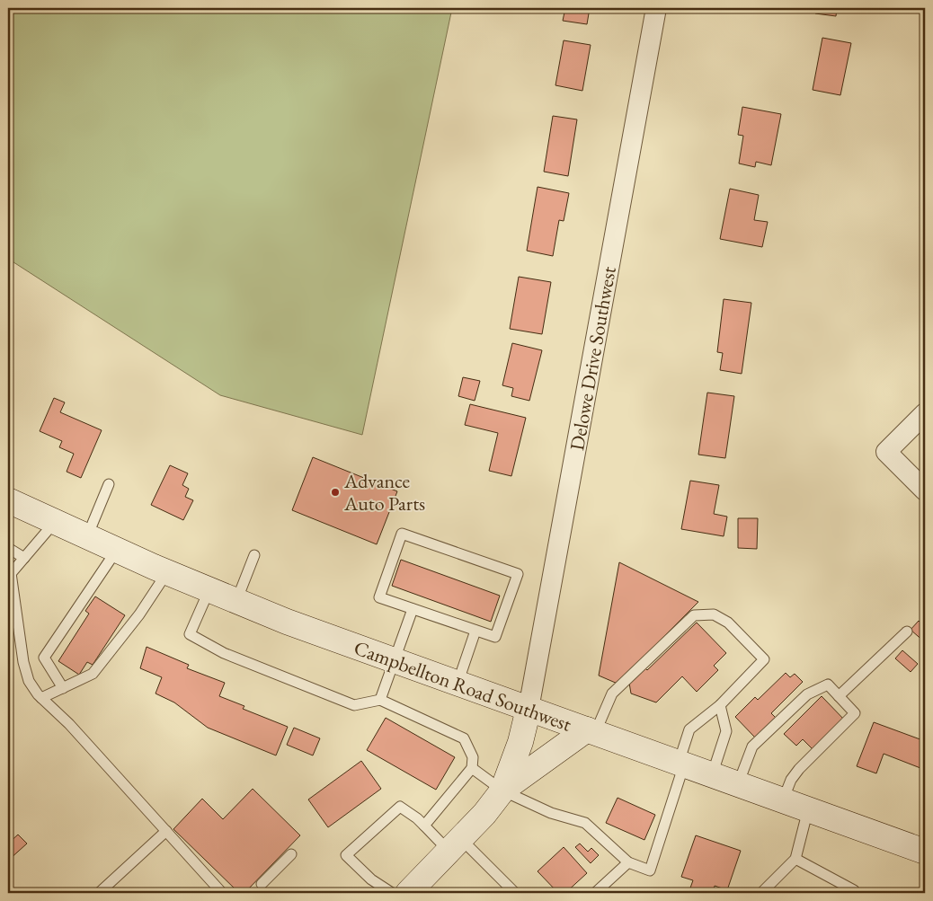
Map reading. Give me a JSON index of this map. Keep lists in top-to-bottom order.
{
  "streets": {
    "main road": ["Campbellton Road Southwest"],
    "street": ["Delowe Drive Southwest"]
  },
  "crossings": [
    ["Delowe Drive Southwest", "Campbellton Road Southwest"]
  ],
  "places": ["Advance Auto Parts"]
}
